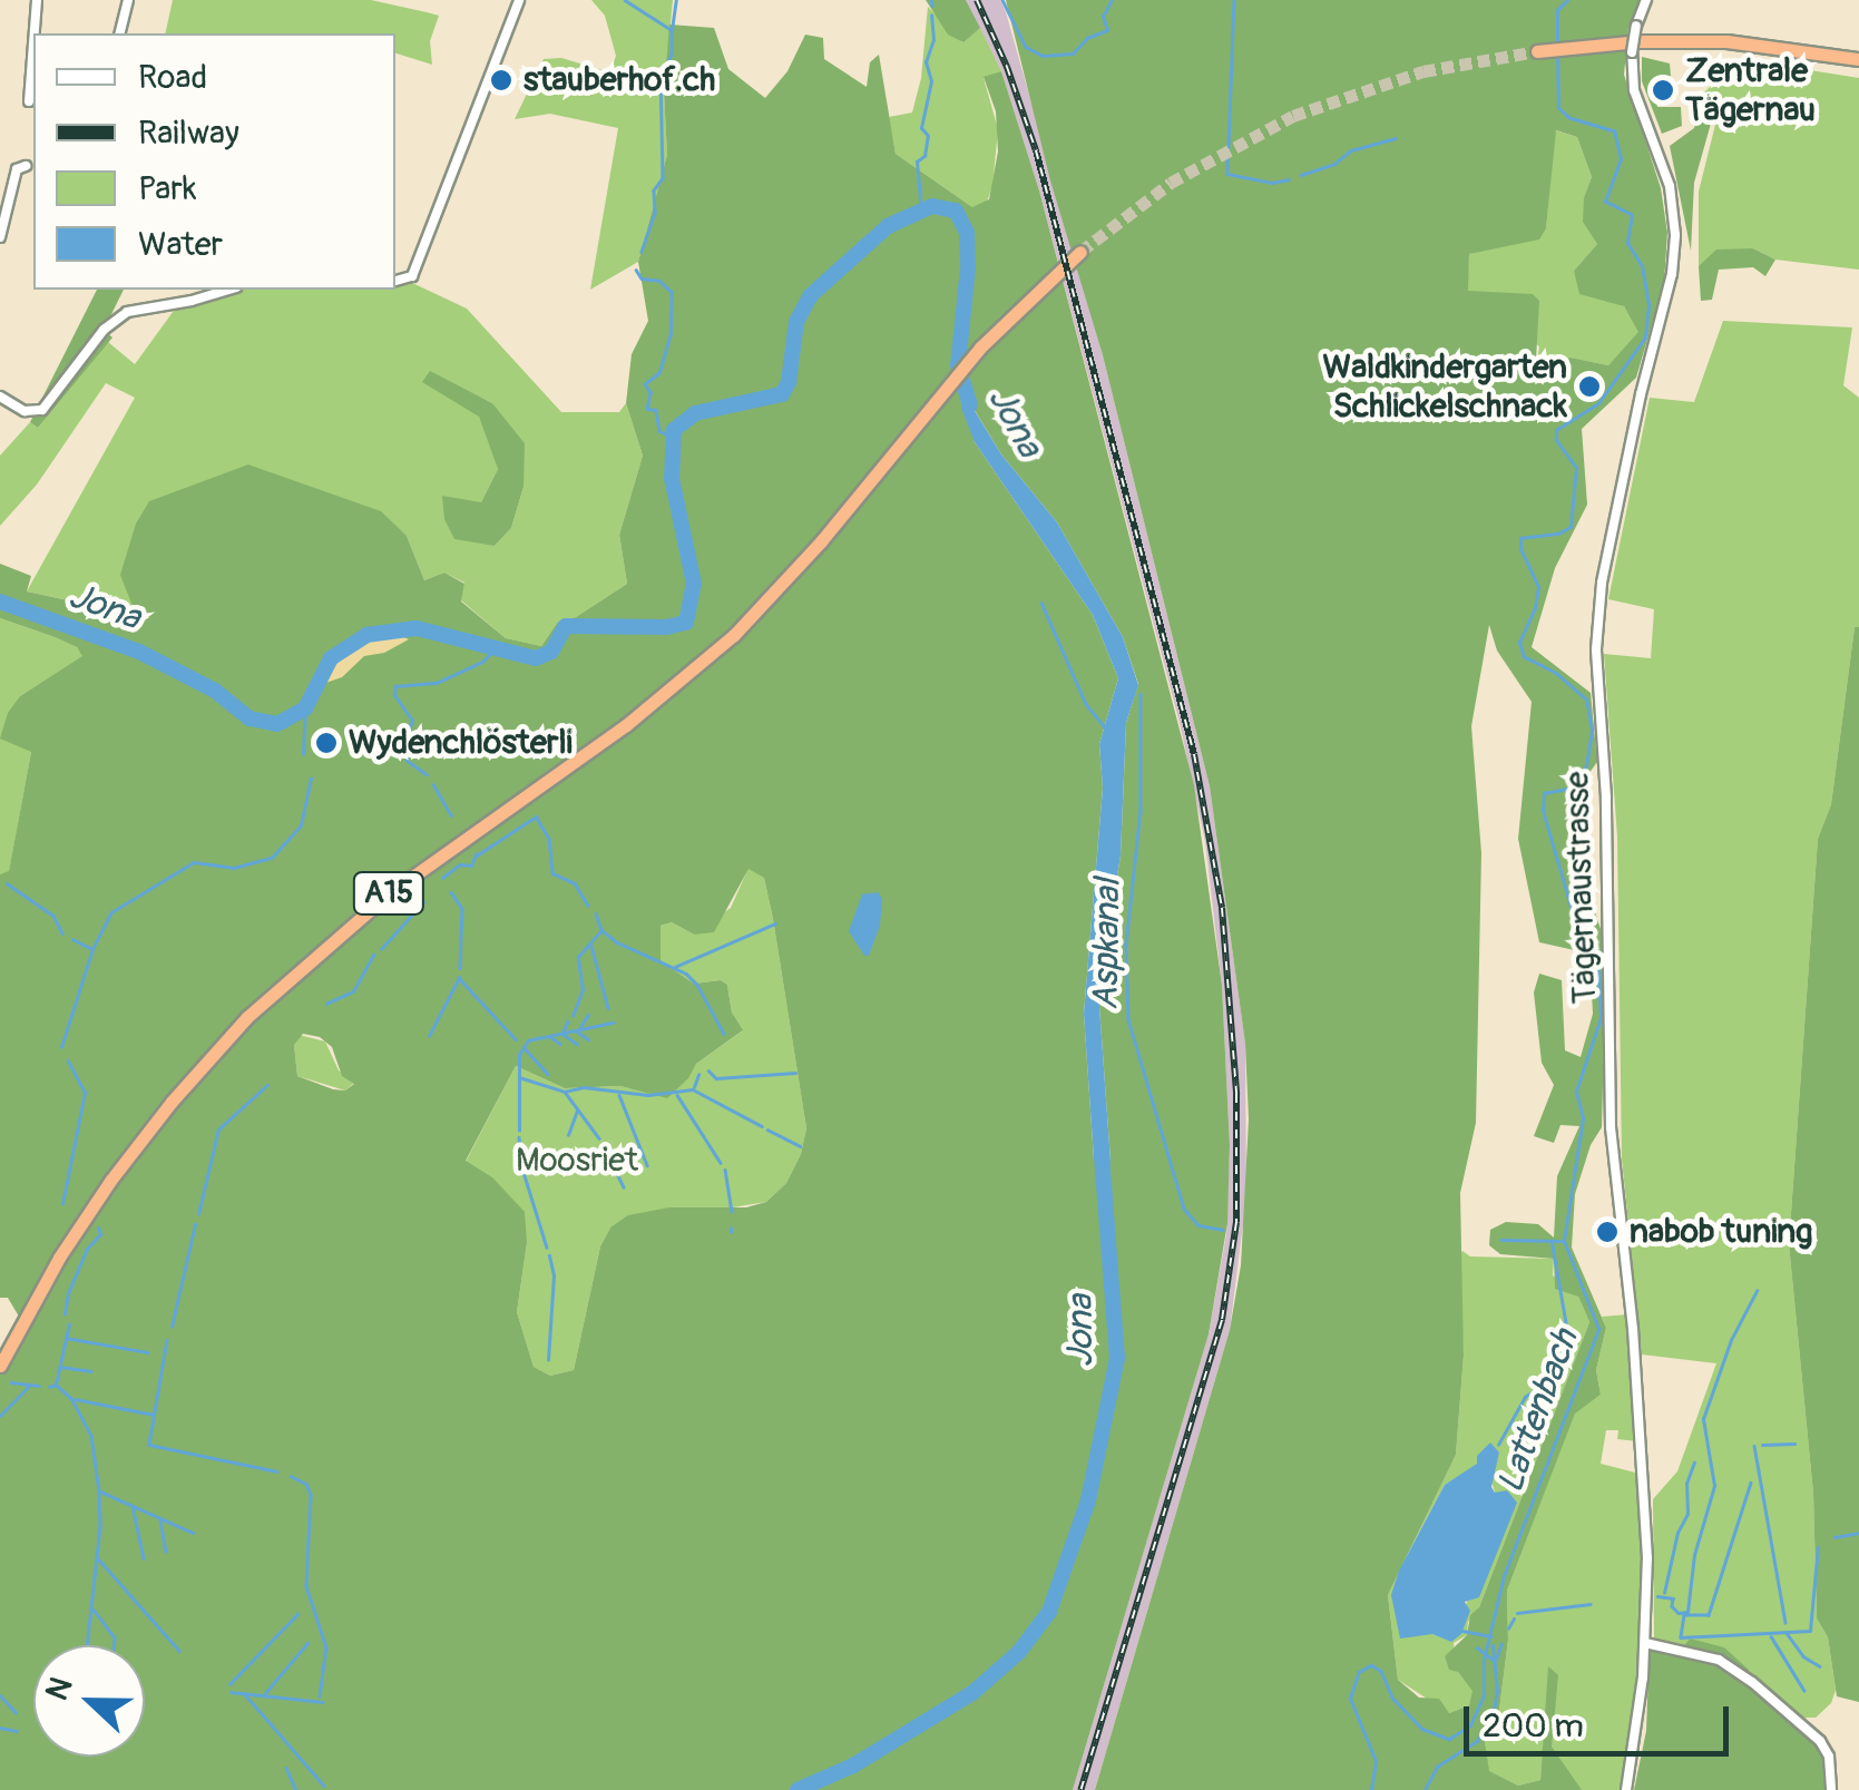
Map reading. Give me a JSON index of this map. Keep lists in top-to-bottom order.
{
  "streets": {
    "highway": ["A15"],
    "street": ["Tägernaustrasse"]
  },
  "water": ["Jona", "Aspkanal", "Lattenbach"],
  "parks": ["Moosriet"],
  "places": [
    "stauberhof.ch",
    "Zentrale Tägernau",
    "Waldkindergarten Schlickelschnack",
    "Wydenchlösterli",
    "nabob tuning"
  ],
  "legend": [
    "Road",
    "Railway",
    "Park",
    "Water"
  ],
  "scale_bar": "200 m",
  "north": "left"
}
